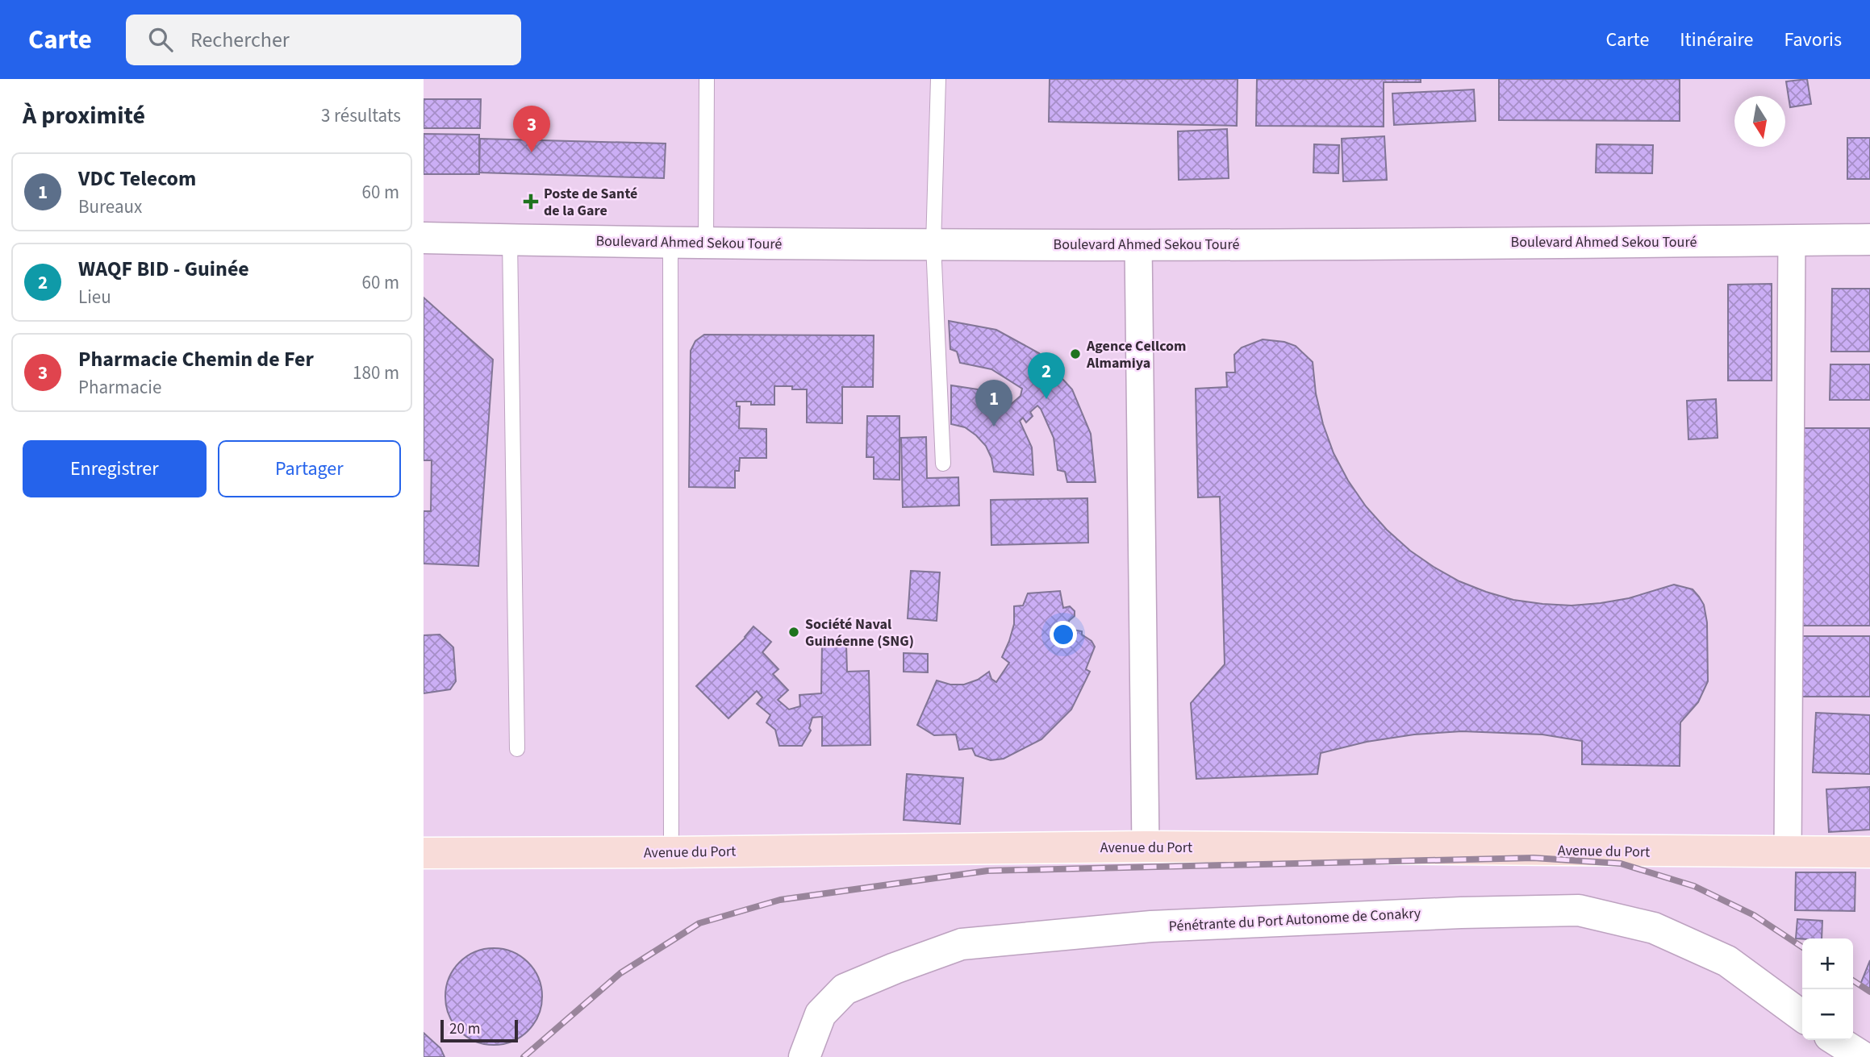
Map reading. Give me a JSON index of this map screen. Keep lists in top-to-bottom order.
{
  "streets": {
    "main road": ["Avenue du Port"],
    "street": ["Boulevard Ahmed Sekou Touré", "Pénétrante du Port Autonome de Conakry"]
  },
  "places": {
    "health": ["Poste de Santé de la Gare"],
    "other": ["Agence Cellcom Almamiya", "Société Naval Guinéenne (SNG)"]
  },
  "scale_bar": "20 m",
  "north": "bottom",
  "page": {
    "header": "Carte",
    "search": "Rechercher",
    "nav": ["Carte", "Itinéraire", "Favoris"],
    "heading": ["À proximité", "3 résultats"],
    "pins": ["3", "2", "1"],
    "list": [
      {
        "mark": "1",
        "name": "VDC Telecom",
        "note": "Bureaux",
        "value": "60 m"
      },
      {
        "mark": "2",
        "name": "WAQF BID - Guinée",
        "note": "Lieu",
        "value": "60 m"
      },
      {
        "mark": "3",
        "name": "Pharmacie Chemin de Fer",
        "note": "Pharmacie",
        "value": "180 m"
      }
    ],
    "buttons": ["Enregistrer", "Partager"],
    "map_buttons": ["+", "−"],
    "scale": "20 m"
  }
}
